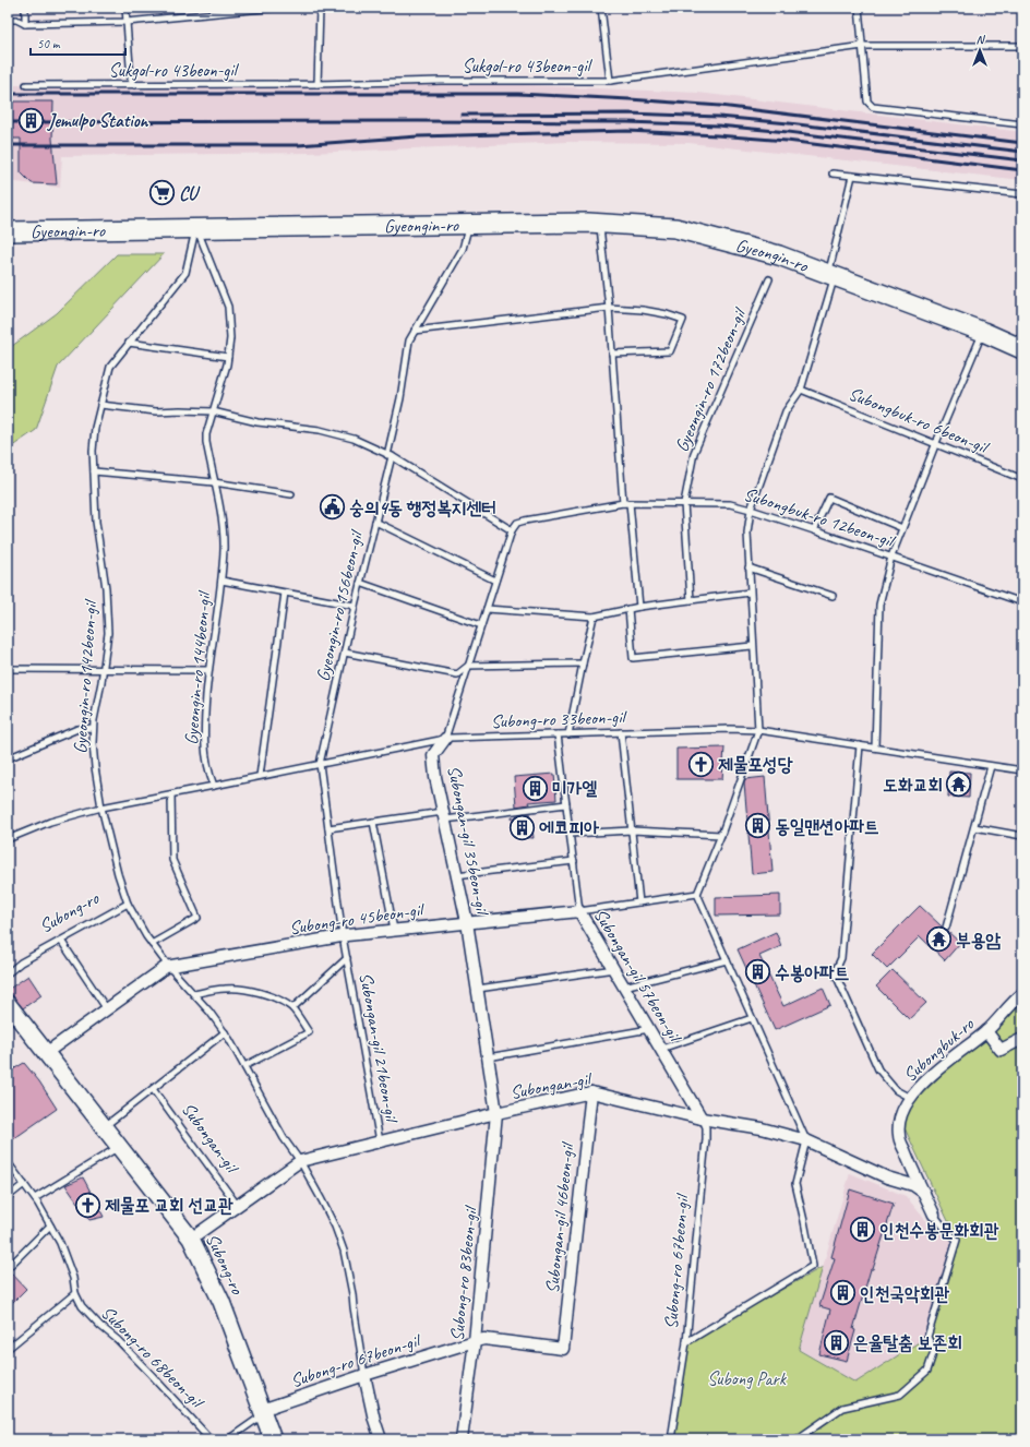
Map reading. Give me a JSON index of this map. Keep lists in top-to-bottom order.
{
  "streets": {
    "main road": ["Gyeongin-ro"],
    "street": [
      "Subongan-gil 35beon-gil",
      "Subong-ro",
      "Subong-ro 45beon-gil",
      "Subongan-gil 57beon-gil",
      "Subongbuk-ro",
      "Subongan-gil",
      "Subongan-gil 46beon-gil",
      "Subong-ro 67beon-gil",
      "Subong-ro 83beon-gil"
    ],
    "lane": [
      "Sukgol-ro 43beon-gil",
      "Gyeongin-ro 172beon-gil",
      "Subongbuk-ro 6beon-gil",
      "Subongbuk-ro 12beon-gil",
      "Gyeongin-ro 156beon-gil",
      "Gyeongin-ro 144beon-gil",
      "Gyeongin-ro 142beon-gil",
      "Subong-ro 33beon-gil",
      "Subongan-gil 21beon-gil",
      "Subong-ro 68beon-gil"
    ]
  },
  "crossings": [
    ["Gyeongin-ro", "Gyeongin-ro 156beon-gil"],
    ["Gyeongin-ro", "Gyeongin-ro 144beon-gil"],
    ["Gyeongin-ro", "Gyeongin-ro 142beon-gil"],
    ["Gyeongin-ro 172beon-gil", "Subongbuk-ro 12beon-gil"],
    ["Subongbuk-ro 12beon-gil", "Subongan-gil 35beon-gil"],
    ["Gyeongin-ro 156beon-gil", "Gyeongin-ro 144beon-gil"],
    ["Gyeongin-ro 156beon-gil", "Subong-ro 33beon-gil"],
    ["Gyeongin-ro 156beon-gil", "Subongan-gil 21beon-gil"],
    ["Gyeongin-ro 144beon-gil", "Gyeongin-ro 142beon-gil"],
    ["Gyeongin-ro 144beon-gil", "Subong-ro 33beon-gil"],
    ["Gyeongin-ro 142beon-gil", "Subong-ro 33beon-gil"],
    ["Gyeongin-ro 142beon-gil", "Subong-ro"],
    ["Gyeongin-ro 142beon-gil", "Subong-ro 45beon-gil"],
    ["Gyeongin-ro 142beon-gil", "Subongan-gil"],
    ["Gyeongin-ro 142beon-gil", "Subong-ro 67beon-gil"],
    ["Subong-ro 33beon-gil", "Subongan-gil 35beon-gil"],
    ["Subong-ro 33beon-gil", "Subongan-gil 57beon-gil"],
    ["Subong-ro 33beon-gil", "Subongan-gil 21beon-gil"],
    ["Subongan-gil 35beon-gil", "Subong-ro 45beon-gil"],
    ["Subongan-gil 35beon-gil", "Subongan-gil"],
    ["Subongan-gil 35beon-gil", "Subong-ro 83beon-gil"],
    ["Subong-ro", "Subong-ro 45beon-gil"],
    ["Subong-ro", "Subongan-gil"],
    ["Subong-ro", "Subong-ro 67beon-gil"],
    ["Subong-ro 45beon-gil", "Subongan-gil 57beon-gil"],
    ["Subong-ro 45beon-gil", "Subongan-gil 21beon-gil"],
    ["Subongan-gil 57beon-gil", "Subongan-gil"],
    ["Subongan-gil 57beon-gil", "Subong-ro 67beon-gil"],
    ["Subongan-gil 21beon-gil", "Subongan-gil"],
    ["Subongbuk-ro", "Subongan-gil"],
    ["Subongan-gil", "Subongan-gil 46beon-gil"],
    ["Subongan-gil", "Subong-ro 67beon-gil"],
    ["Subongan-gil", "Subong-ro 83beon-gil"],
    ["Subongan-gil 46beon-gil", "Subong-ro 67beon-gil"],
    ["Subong-ro 67beon-gil", "Subong-ro 83beon-gil"]
  ],
  "parks": ["Subong Park"],
  "places": {
    "building": [
      "Jemulpo Station",
      "미가엘",
      "동일맨션아파트",
      "에코피아",
      "수봉아파트",
      "인천수봉문화회관",
      "인천국악회관",
      "은율탈춤 보존회"
    ],
    "supermarket": ["CU"],
    "public building": ["숭의4동 행정복지센터"],
    "church": ["제물포성당", "제물포 교회 선교관"],
    "temple": ["도화교회", "부용암"]
  },
  "scale_bar": "50 m",
  "north": "top"
}
